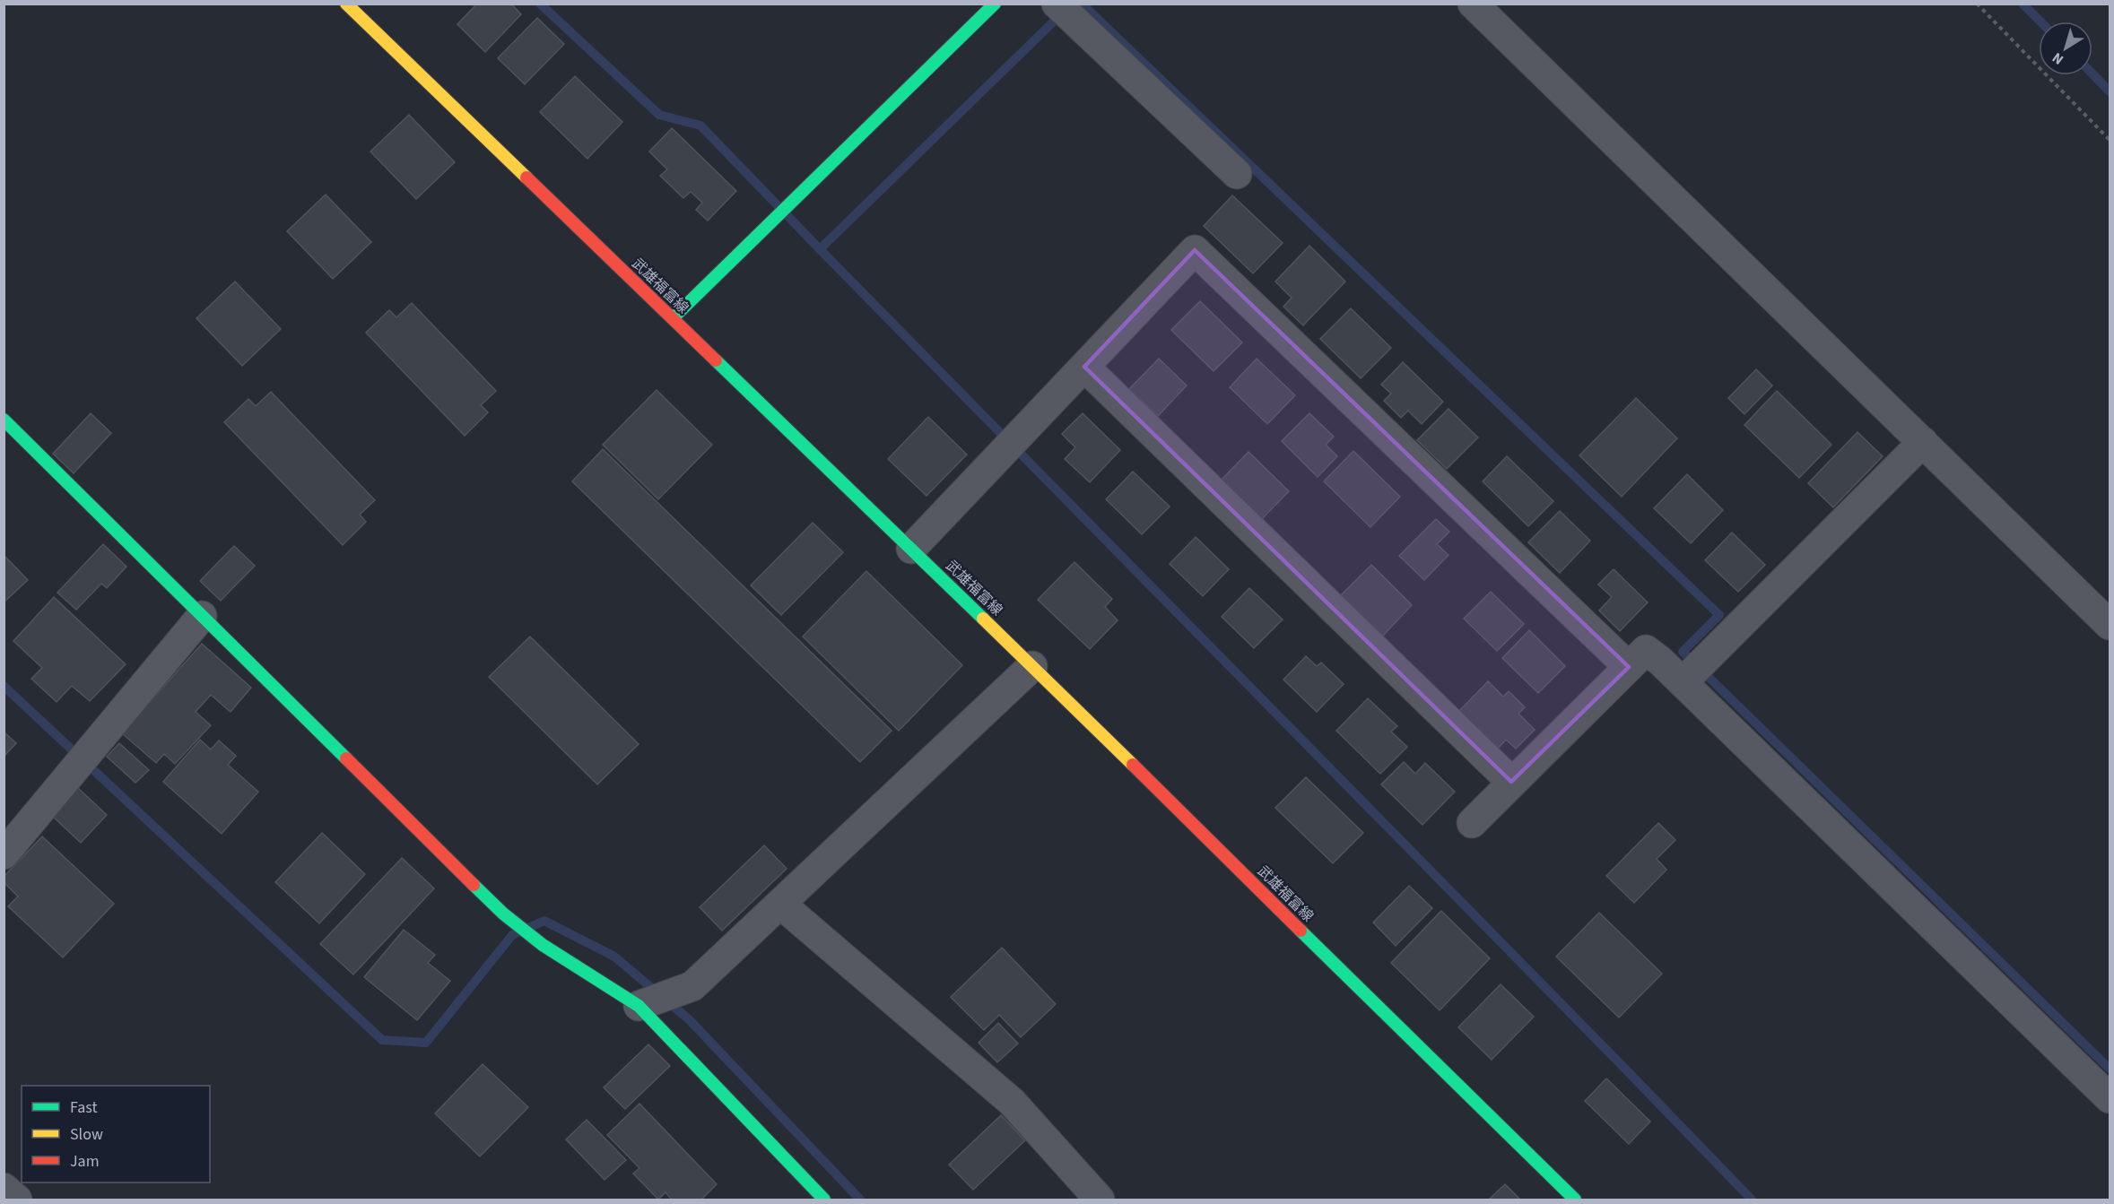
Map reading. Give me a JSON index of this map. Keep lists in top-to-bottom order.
{
  "streets": {
    "main road": ["武雄福富線"]
  },
  "legend": ["Fast", "Slow", "Jam"],
  "north": "bottom left"
}
